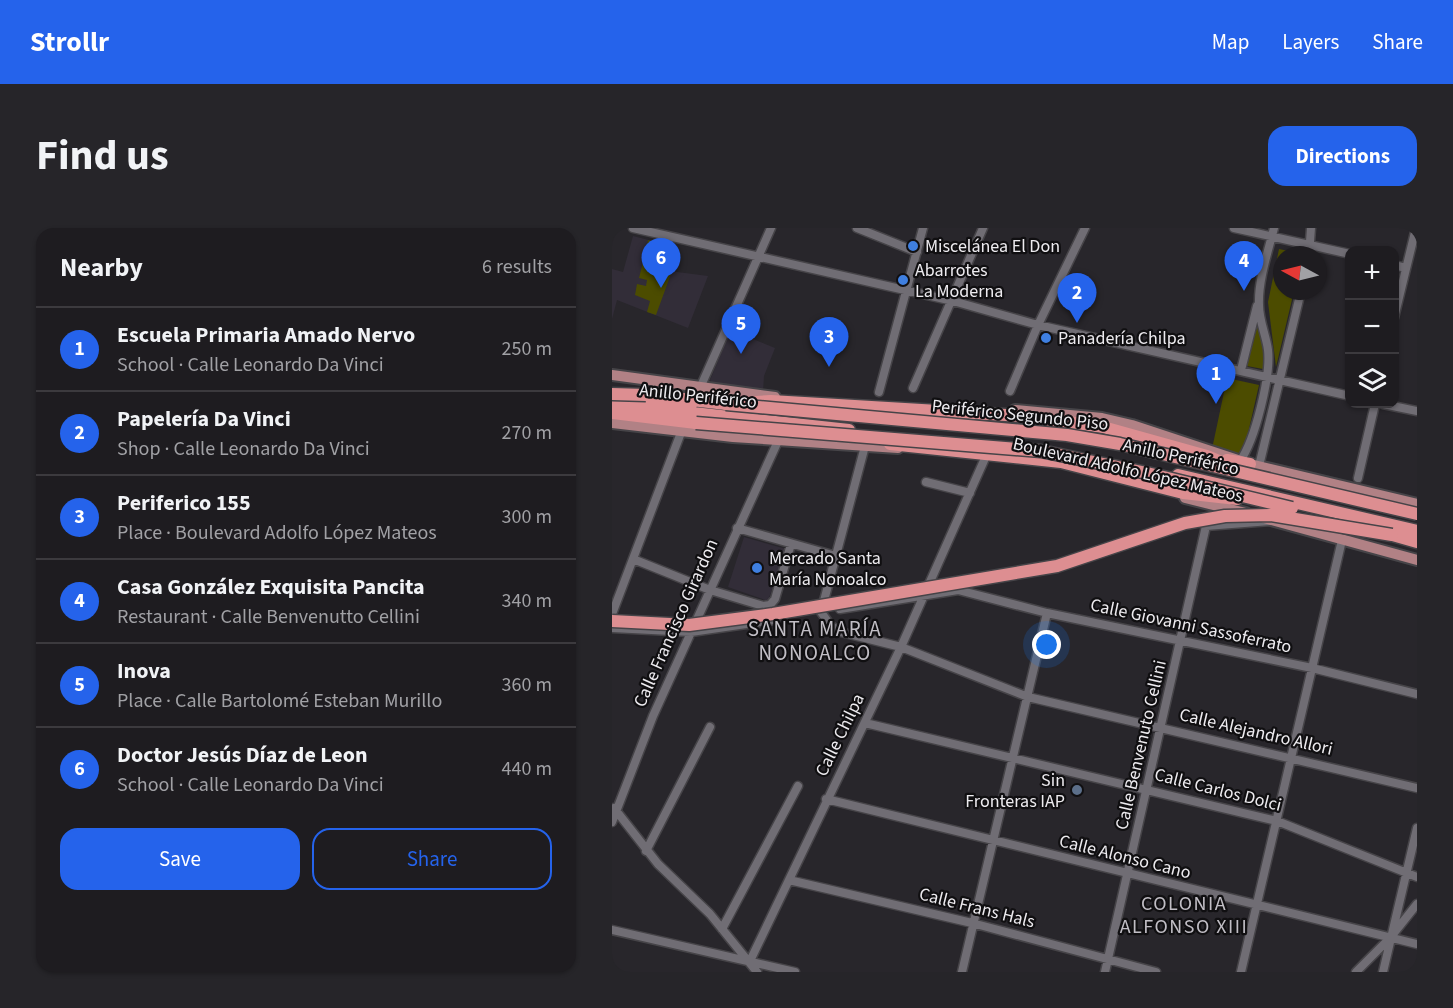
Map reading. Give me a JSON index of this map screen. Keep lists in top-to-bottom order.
{
  "streets": {
    "highway": ["Anillo Periférico", "Periférico Segundo Piso"],
    "main road": ["Boulevard Adolfo López Mateos"],
    "street": [
      "Calle Francisco Girardon",
      "Calle Giovanni Sassoferrato",
      "Calle Alejandro Allori",
      "Calle Chilpa",
      "Calle Benvenuto Cellini",
      "Calle Carlos Dolci",
      "Calle Alonso Cano",
      "Calle Frans Hals"
    ]
  },
  "crossings": [
    ["Anillo Periférico", "Periférico Segundo Piso"],
    ["Anillo Periférico", "Boulevard Adolfo López Mateos"],
    ["Boulevard Adolfo López Mateos", "Calle Francisco Girardon"],
    ["Boulevard Adolfo López Mateos", "Calle Chilpa"],
    ["Boulevard Adolfo López Mateos", "Calle Benvenuto Cellini"],
    ["Calle Giovanni Sassoferrato", "Calle Chilpa"],
    ["Calle Giovanni Sassoferrato", "Calle Benvenuto Cellini"],
    ["Calle Alejandro Allori", "Calle Chilpa"],
    ["Calle Alejandro Allori", "Calle Benvenuto Cellini"],
    ["Calle Chilpa", "Calle Carlos Dolci"],
    ["Calle Chilpa", "Calle Alonso Cano"],
    ["Calle Chilpa", "Calle Frans Hals"],
    ["Calle Benvenuto Cellini", "Calle Carlos Dolci"],
    ["Calle Benvenuto Cellini", "Calle Alonso Cano"],
    ["Calle Benvenuto Cellini", "Calle Frans Hals"]
  ],
  "districts": ["SANTA MARÍA NONOALCO", "COLONIA ALFONSO XIII"],
  "places": [
    "Miscelánea El Don",
    "Abarrotes La Moderna",
    "Panadería Chilpa",
    "Mercado Santa María Nonoalco",
    "Sin Fronteras IAP"
  ],
  "north": "left",
  "page": {
    "header": "Strollr",
    "nav": ["Map", "Layers", "Share"],
    "title": "Find us",
    "buttons": [
      "Directions",
      ["Save", "Share"]
    ],
    "heading": ["Nearby", "6 results"],
    "pins": [
      "6",
      "4",
      "2",
      "5",
      "3",
      "1"
    ],
    "map_buttons": ["+", "−"],
    "list": [
      {
        "mark": "1",
        "name": "Escuela Primaria Amado Nervo",
        "note": "School · Calle Leonardo Da Vinci",
        "value": "250 m"
      },
      {
        "mark": "2",
        "name": "Papelería Da Vinci",
        "note": "Shop · Calle Leonardo Da Vinci",
        "value": "270 m"
      },
      {
        "mark": "3",
        "name": "Periferico 155",
        "note": "Place · Boulevard Adolfo López Mateos",
        "value": "300 m"
      },
      {
        "mark": "4",
        "name": "Casa González Exquisita Pancita",
        "note": "Restaurant · Calle Benvenutto Cellini",
        "value": "340 m"
      },
      {
        "mark": "5",
        "name": "Inova",
        "note": "Place · Calle Bartolomé Esteban Murillo",
        "value": "360 m"
      },
      {
        "mark": "6",
        "name": "Doctor Jesús Díaz de Leon",
        "note": "School · Calle Leonardo Da Vinci",
        "value": "440 m"
      }
    ]
  }
}
